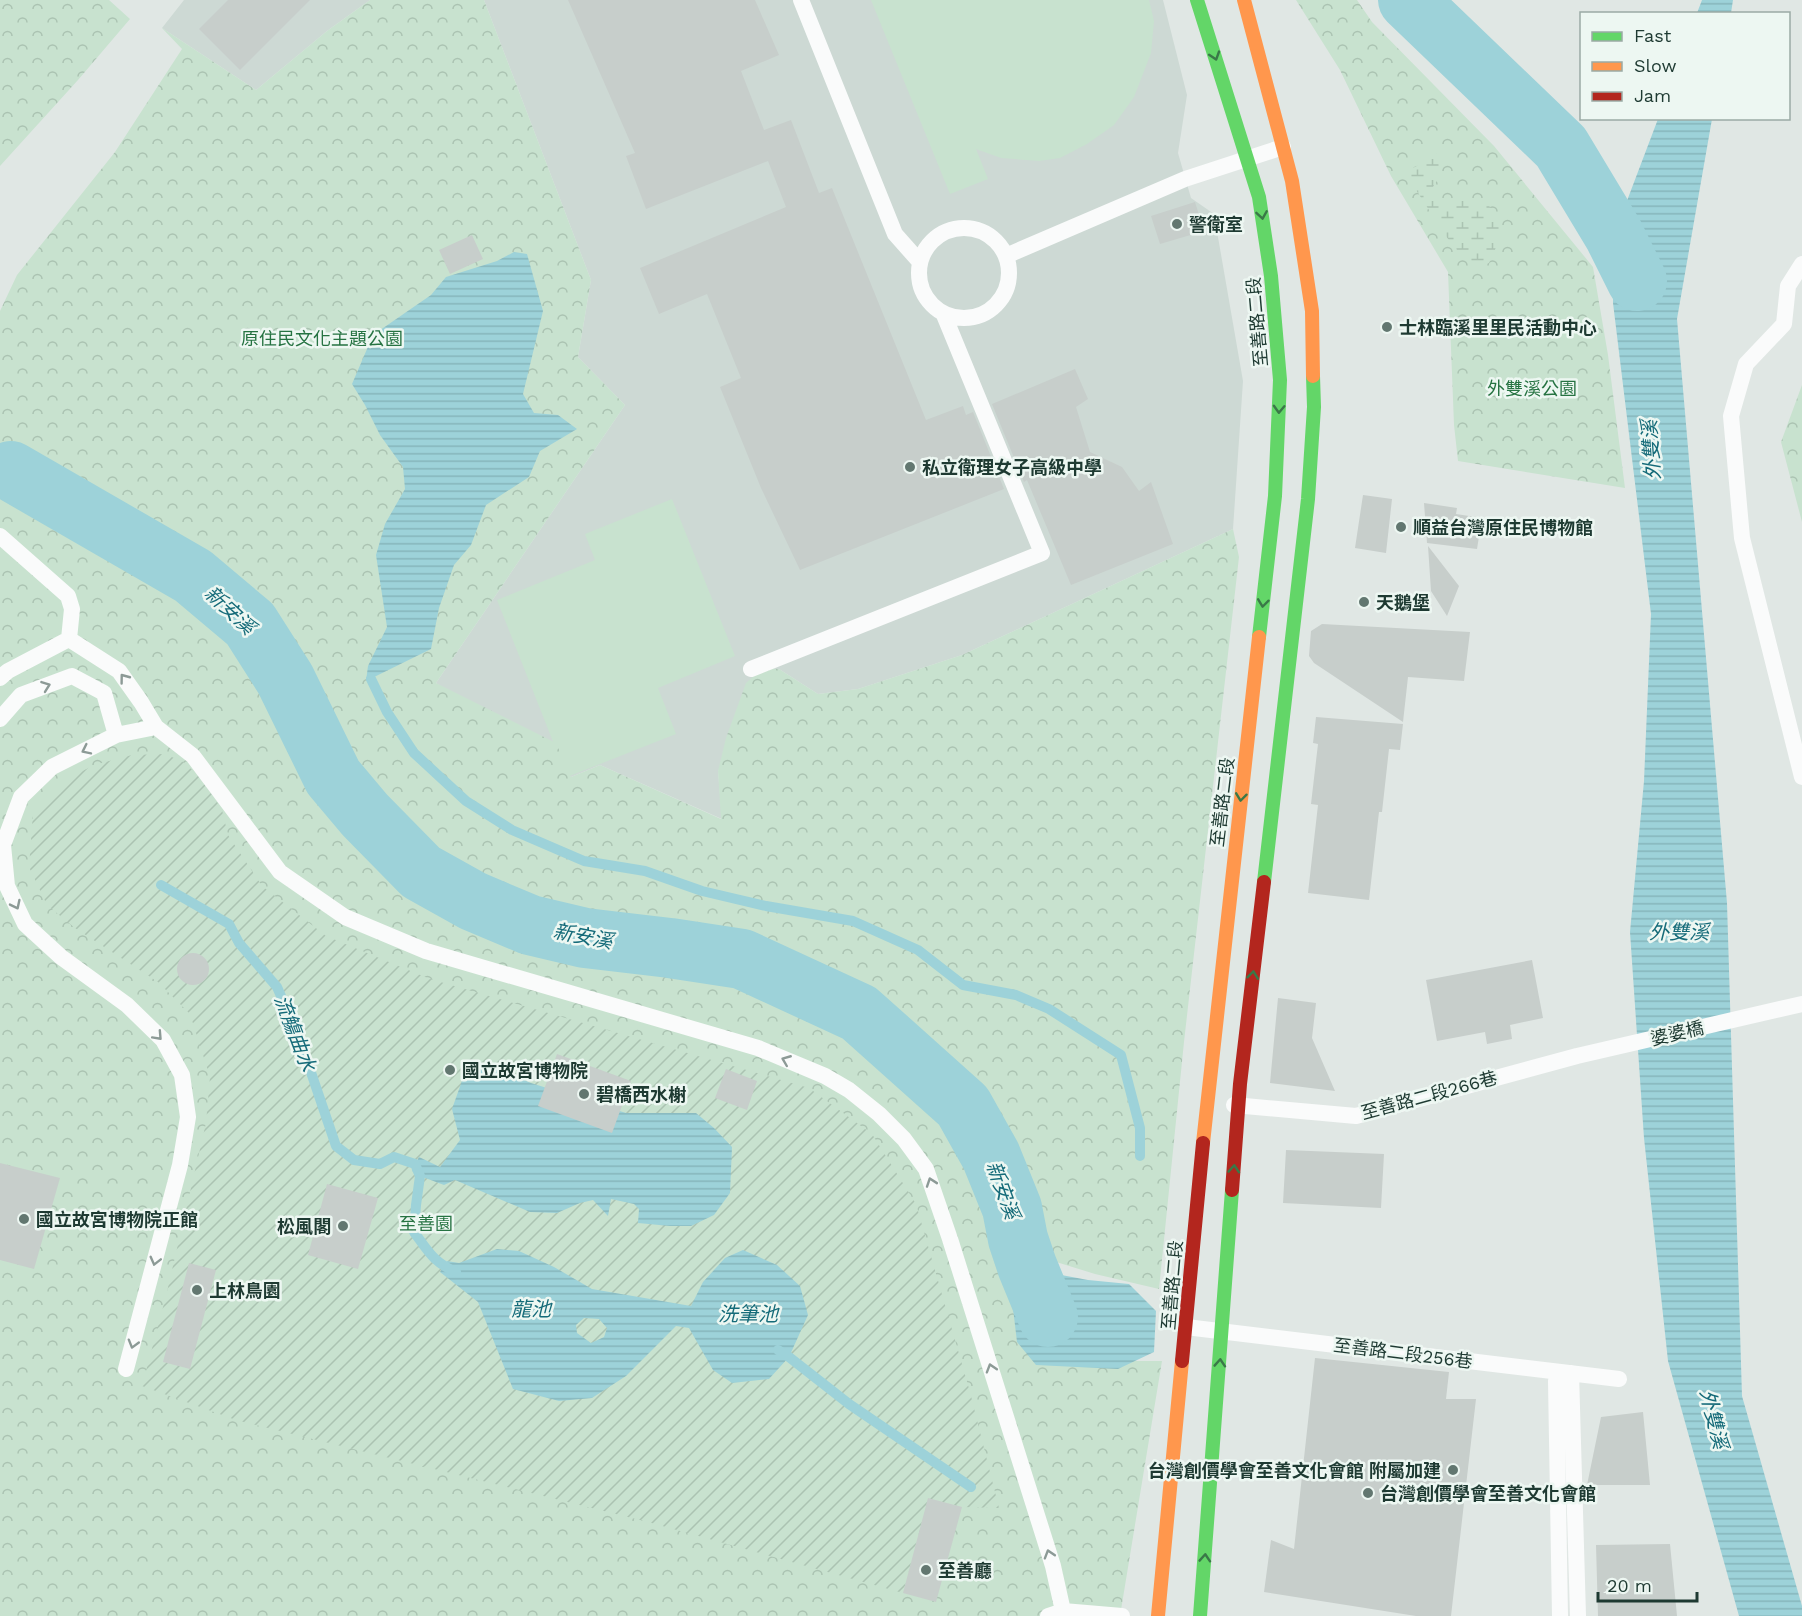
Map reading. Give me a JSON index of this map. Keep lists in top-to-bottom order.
{
  "streets": {
    "street": ["至善路二段"],
    "lane": ["婆婆橋", "至善路二段266巷", "至善路二段256巷"]
  },
  "crossings": [
    ["至善路二段", "至善路二段266巷"],
    ["至善路二段", "至善路二段256巷"],
    ["婆婆橋", "至善路二段266巷"]
  ],
  "water": [
    "外雙溪",
    "新安溪",
    "流觴曲水",
    "龍池",
    "洗筆池"
  ],
  "parks": ["原住民文化主題公園", "外雙溪公園", "至善園"],
  "places": [
    "警衛室",
    "士林臨溪里里民活動中心",
    "私立衛理女子高級中學",
    "順益台灣原住民博物館",
    "天鵝堡",
    "國立故宮博物院",
    "碧橋西水榭",
    "國立故宮博物院正館",
    "松風閣",
    "上林鳥園",
    "台灣創價學會至善文化會館 附屬加建",
    "台灣創價學會至善文化會館",
    "至善廳"
  ],
  "legend": ["Fast", "Slow", "Jam"],
  "scale_bar": "20 m"
}
